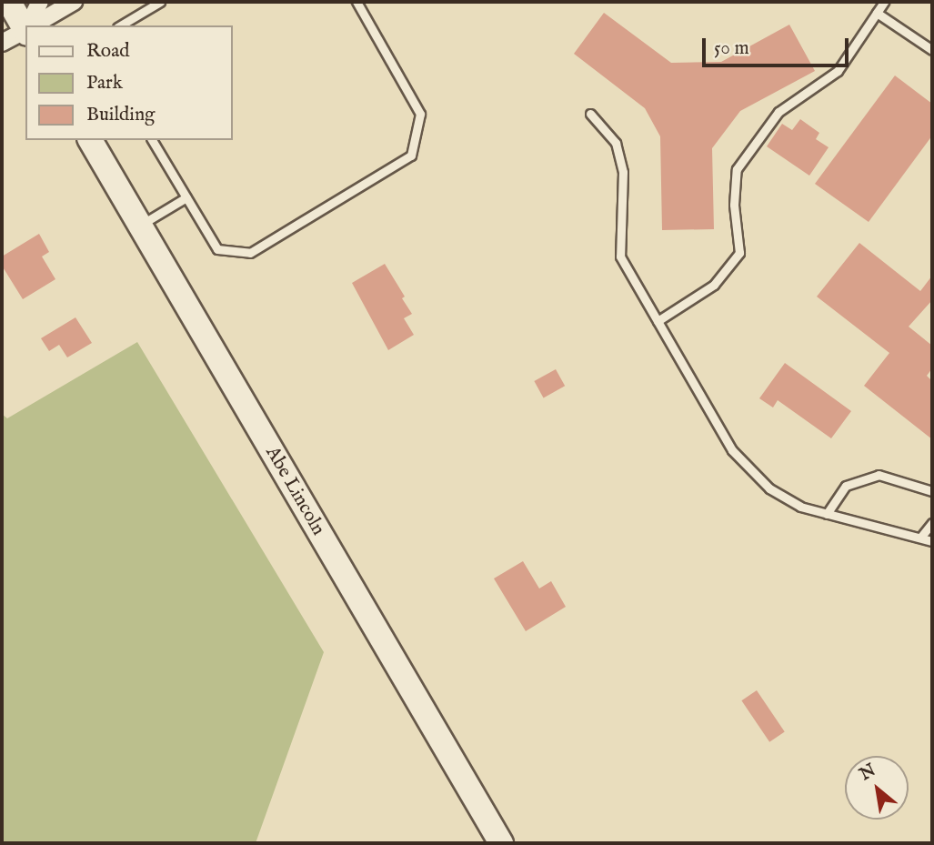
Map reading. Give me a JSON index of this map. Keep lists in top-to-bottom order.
{
  "streets": {
    "street": ["Abe Lincoln"]
  },
  "legend": ["Road", "Park", "Building"],
  "scale_bar": "50 m",
  "north": "top left"
}
